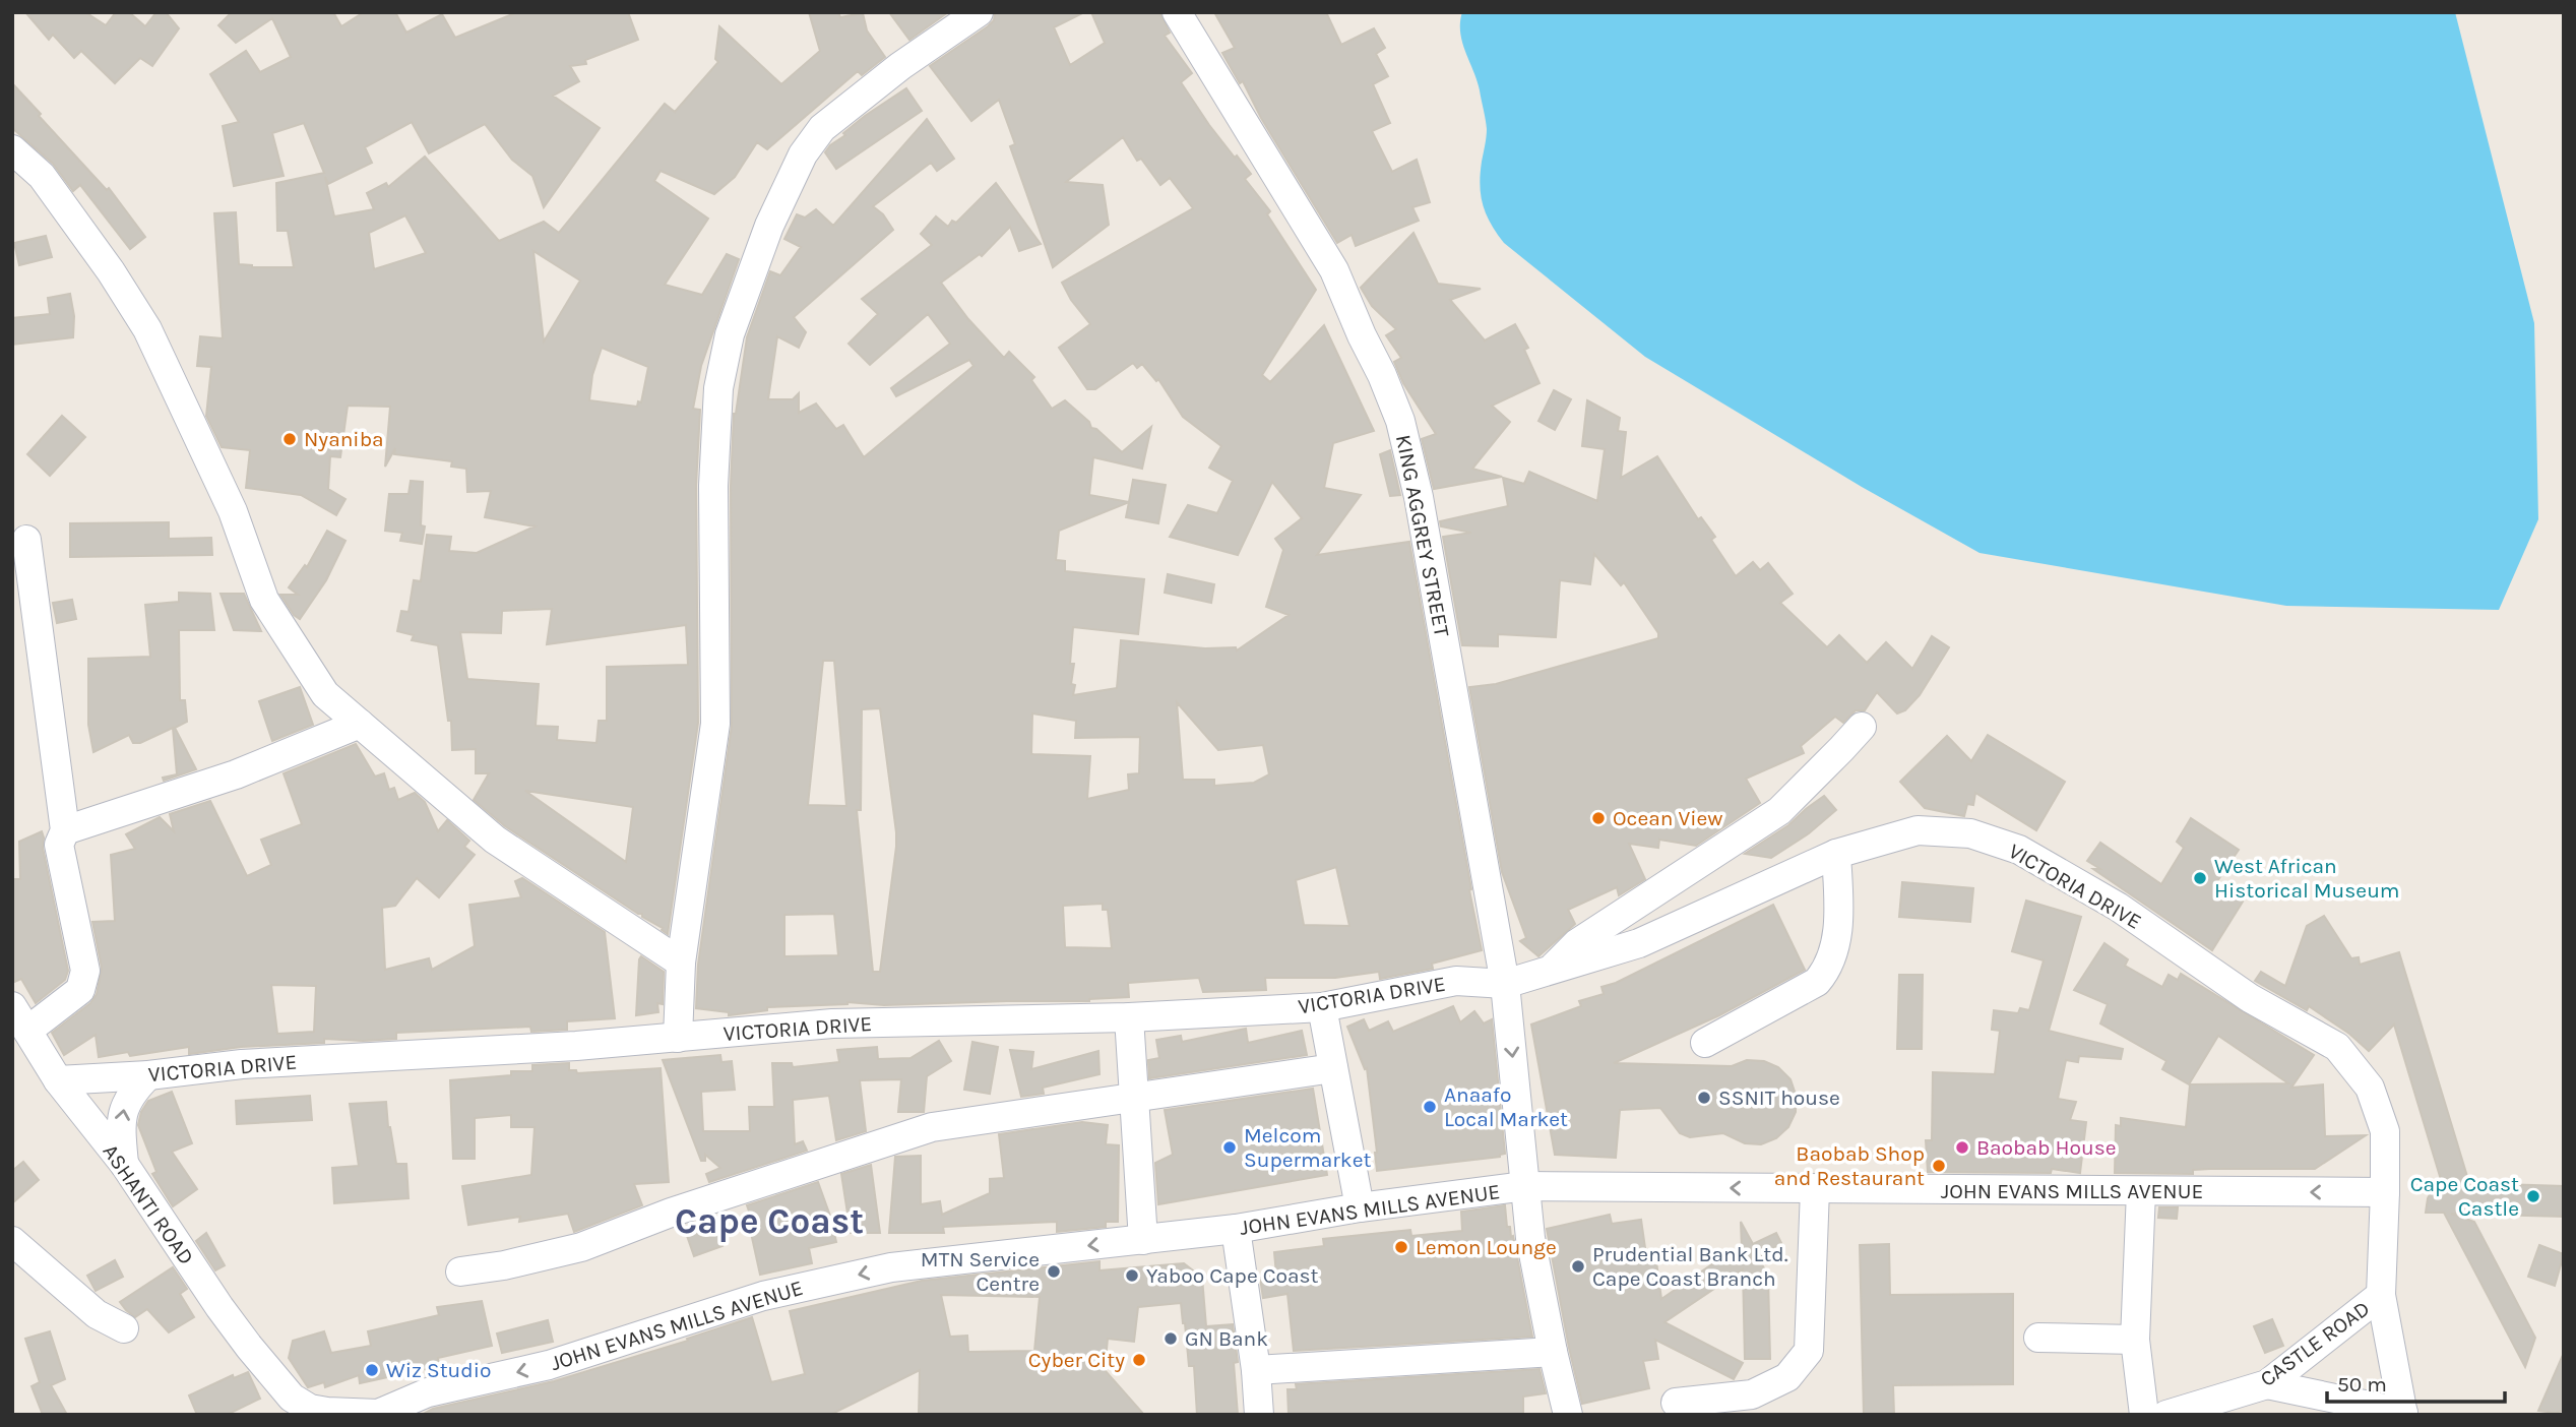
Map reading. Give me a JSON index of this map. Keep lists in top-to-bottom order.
{
  "streets": {
    "street": [
      "KING AGGREY STREET",
      "VICTORIA DRIVE",
      "JOHN EVANS MILLS AVENUE",
      "ASHANTI ROAD",
      "CASTLE ROAD"
    ]
  },
  "crossings": [
    ["KING AGGREY STREET", "VICTORIA DRIVE"],
    ["KING AGGREY STREET", "JOHN EVANS MILLS AVENUE"],
    ["VICTORIA DRIVE", "JOHN EVANS MILLS AVENUE"],
    ["VICTORIA DRIVE", "ASHANTI ROAD"],
    ["VICTORIA DRIVE", "CASTLE ROAD"],
    ["JOHN EVANS MILLS AVENUE", "ASHANTI ROAD"]
  ],
  "districts": ["Cape Coast"],
  "places": [
    "Nyaniba",
    "Ocean View",
    "West African Historical Museum",
    "SSNIT house",
    "Anaafo Local Market",
    "Melcom Supermarket",
    "Baobab House",
    "Baobab Shop and Restaurant",
    "Cape Coast Castle",
    "Lemon Lounge",
    "Prudential Bank Ltd. Cape Coast Branch",
    "MTN Service Centre",
    "Yaboo Cape Coast",
    "GN Bank",
    "Cyber City",
    "Wiz Studio"
  ],
  "scale_bar": "50 m"
}
